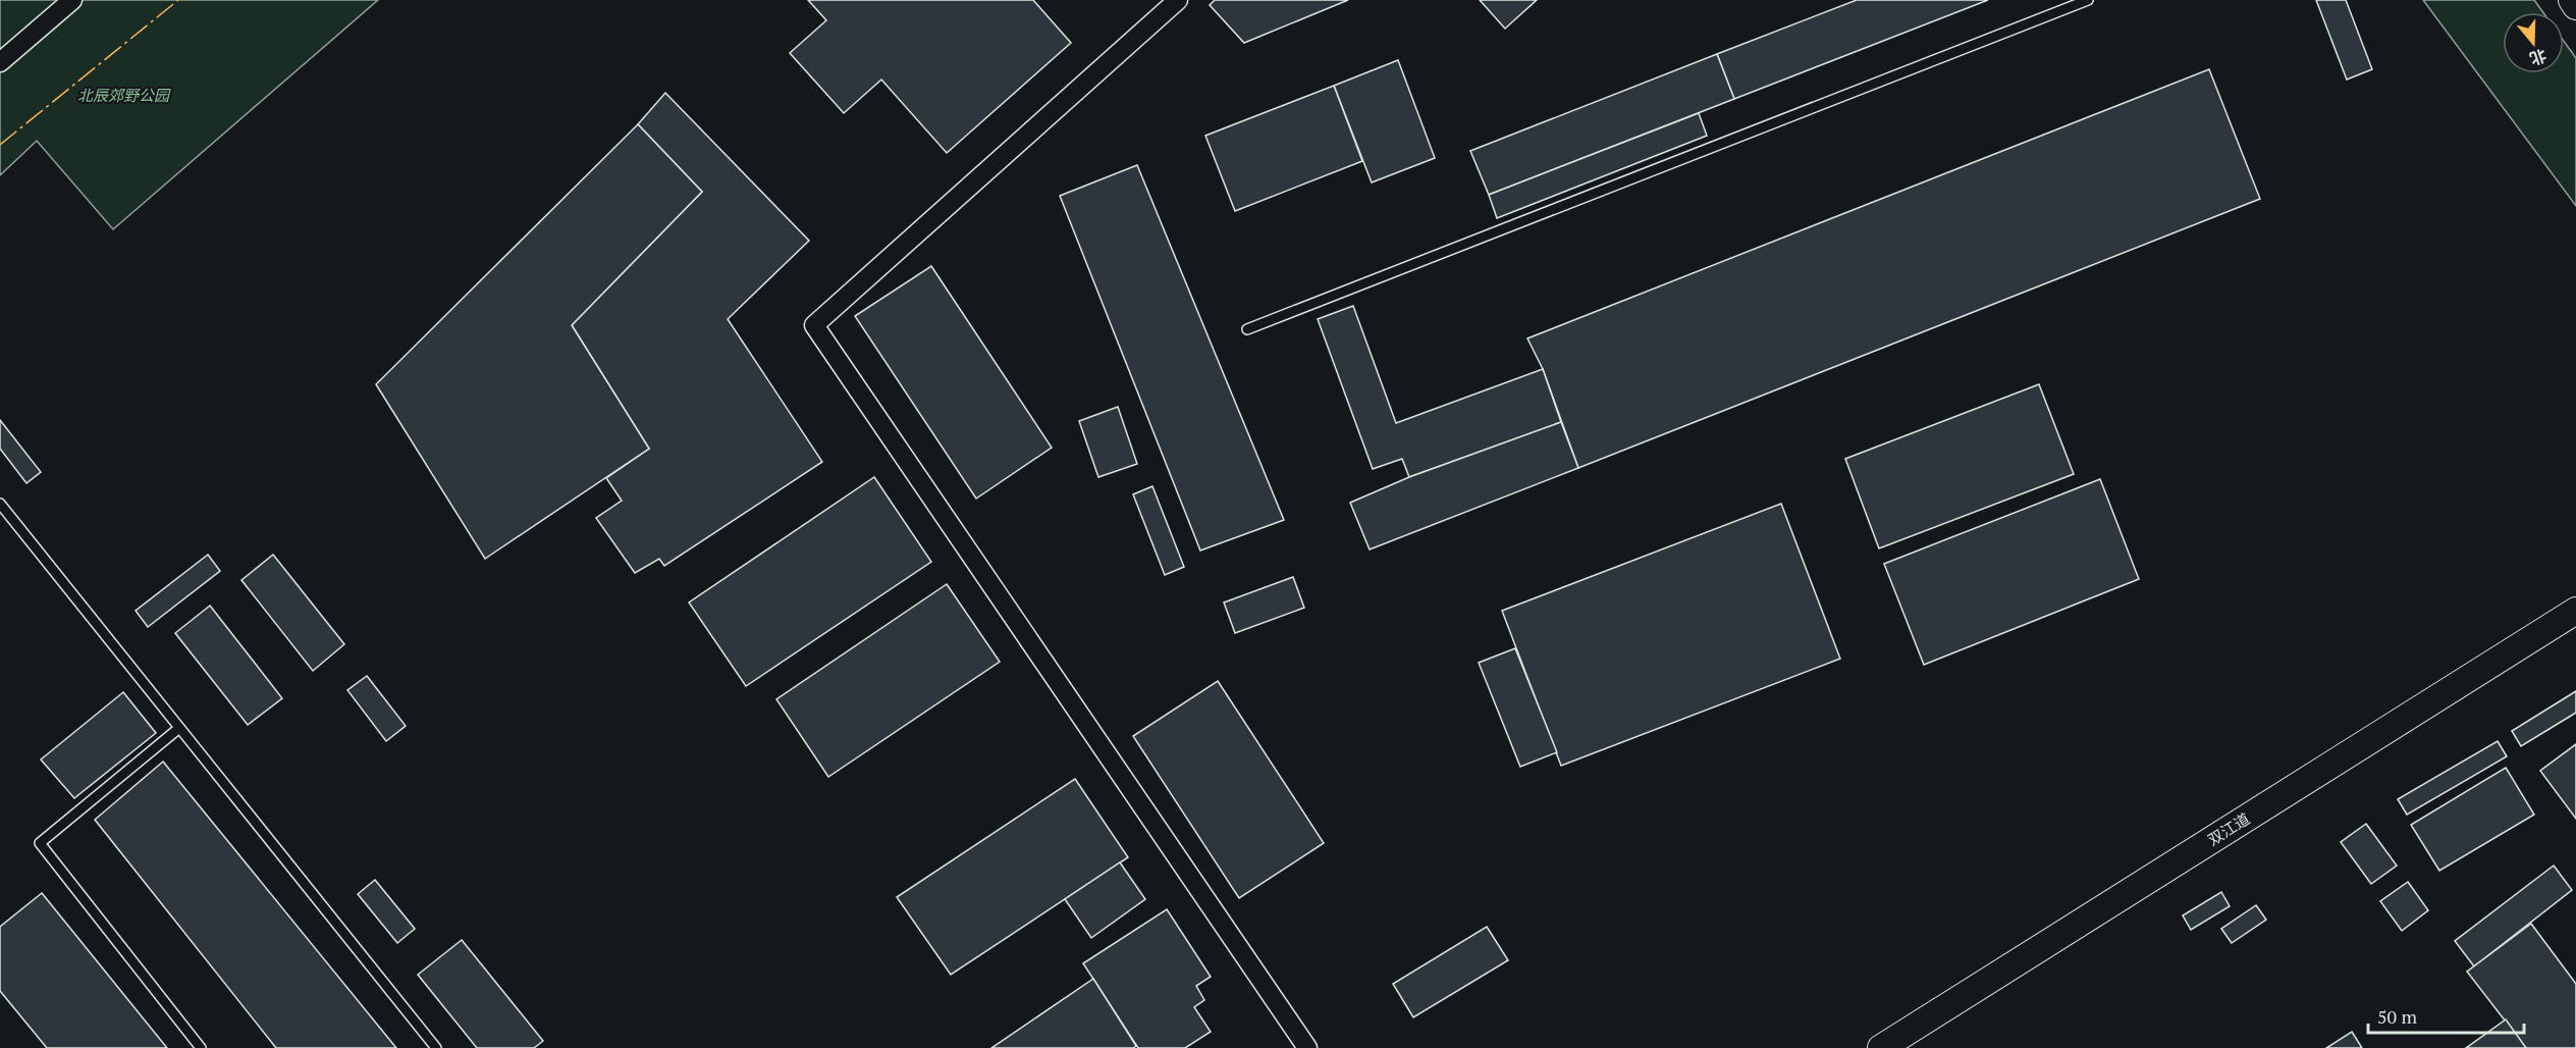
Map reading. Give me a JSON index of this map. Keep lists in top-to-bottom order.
{
  "streets": {
    "main road": ["双江道"]
  },
  "parks": ["北辰郊野公园"],
  "scale_bar": "50 m",
  "north": "bottom"
}
